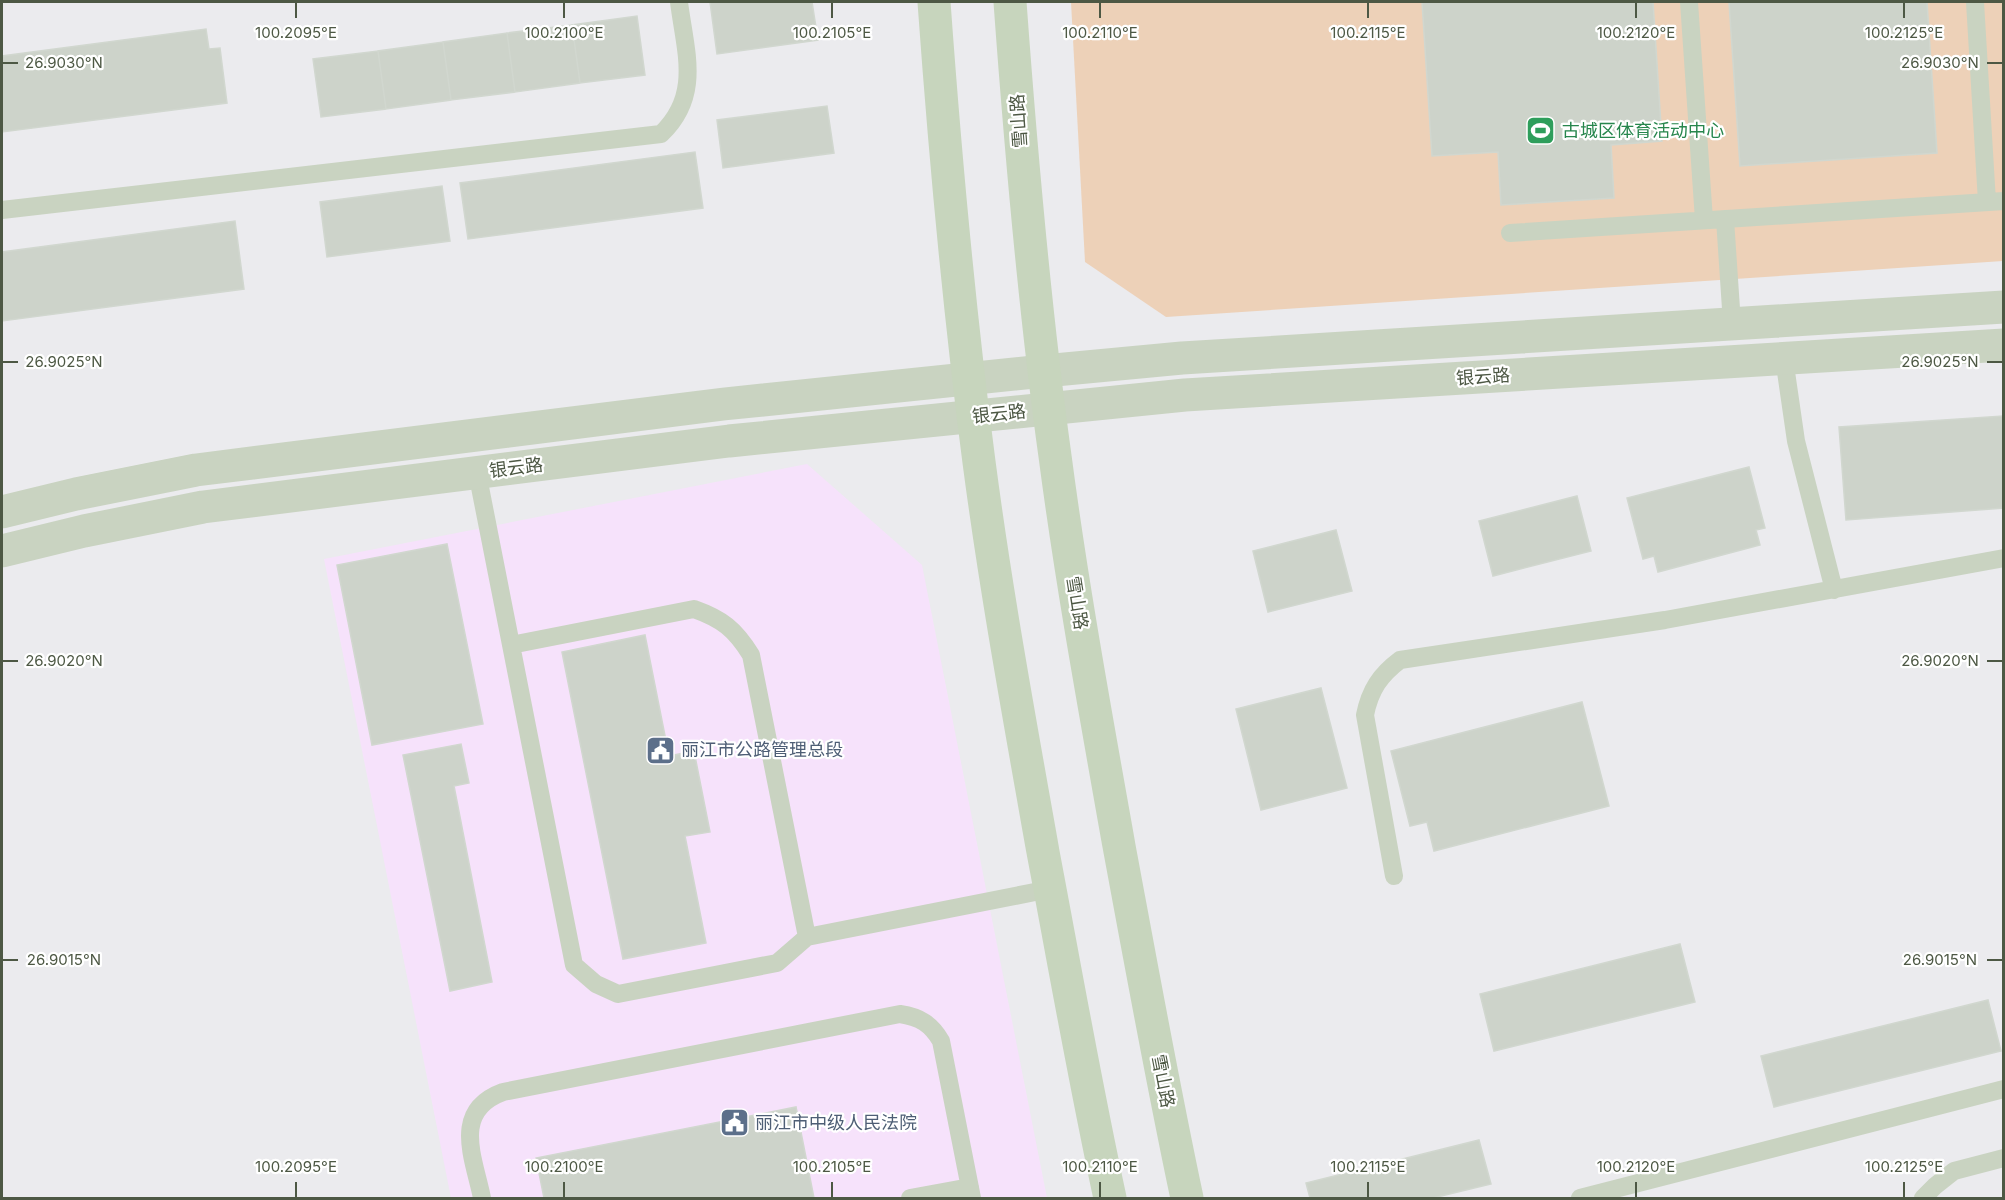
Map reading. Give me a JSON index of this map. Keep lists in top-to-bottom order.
{
  "streets": {
    "main road": ["雪山路"],
    "street": ["银云路"]
  },
  "crossings": [
    ["雪山路", "银云路"]
  ],
  "places": {
    "sports": ["古城区体育活动中心"],
    "public building": ["丽江市公路管理总段", "丽江市中级人民法院"]
  },
  "coordinates": [
    "100.2095°E",
    "100.2100°E",
    "100.2105°E",
    "100.2110°E",
    "100.2115°E",
    "100.2120°E",
    "100.2125°E",
    "26.9030°N",
    "26.9025°N",
    "26.9020°N",
    "26.9015°N"
  ]
}
